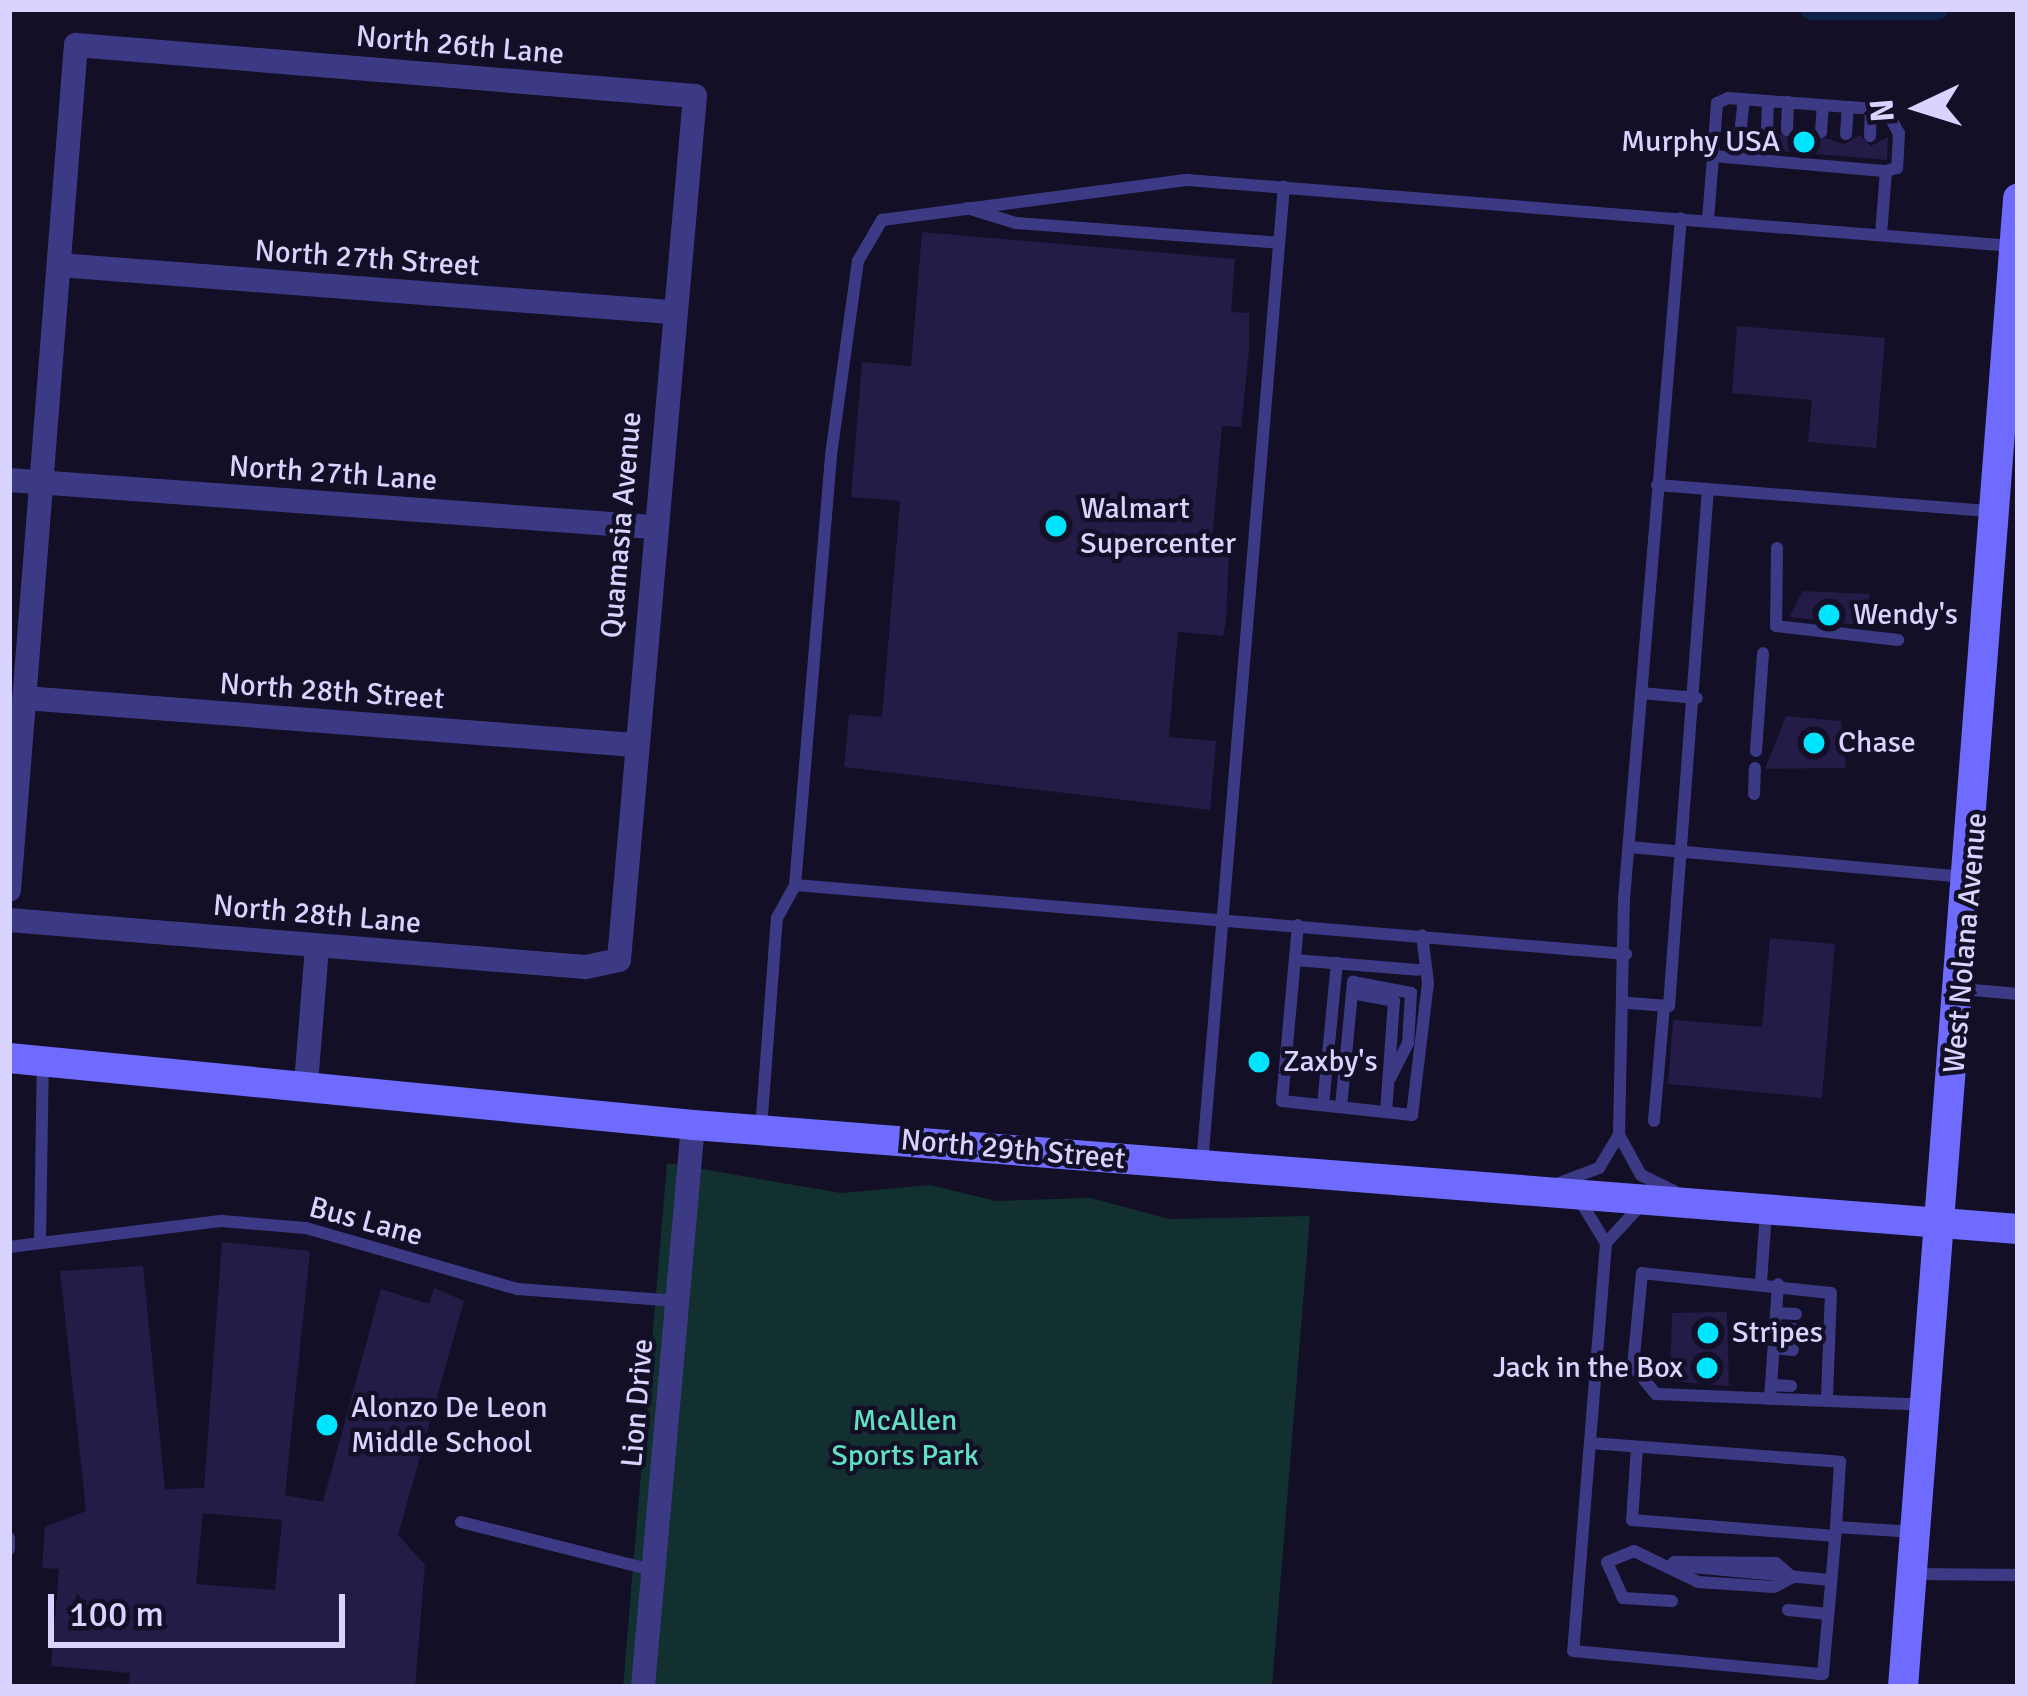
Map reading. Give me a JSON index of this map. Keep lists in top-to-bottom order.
{
  "streets": {
    "street": [
      "North 26th Lane",
      "North 27th Street",
      "North 27th Lane",
      "Quamasia Avenue",
      "North 28th Street",
      "North 28th Lane",
      "West Nolana Avenue",
      "North 29th Street",
      "Lion Drive"
    ],
    "lane": ["Bus Lane"]
  },
  "crossings": [
    ["North 26th Lane", "North 27th Street"],
    ["North 26th Lane", "Quamasia Avenue"],
    ["North 27th Street", "Quamasia Avenue"],
    ["North 27th Lane", "Quamasia Avenue"],
    ["Quamasia Avenue", "North 28th Street"],
    ["Quamasia Avenue", "North 28th Lane"],
    ["West Nolana Avenue", "North 29th Street"],
    ["North 29th Street", "Lion Drive"],
    ["Bus Lane", "Lion Drive"]
  ],
  "parks": ["McAllen Sports Park"],
  "places": [
    "Murphy USA",
    "Walmart Supercenter",
    "Wendy's",
    "Chase",
    "Zaxby's",
    "Stripes",
    "Jack in the Box",
    "Alonzo De Leon Middle School"
  ],
  "scale_bar": "100 m",
  "north": "left"
}
